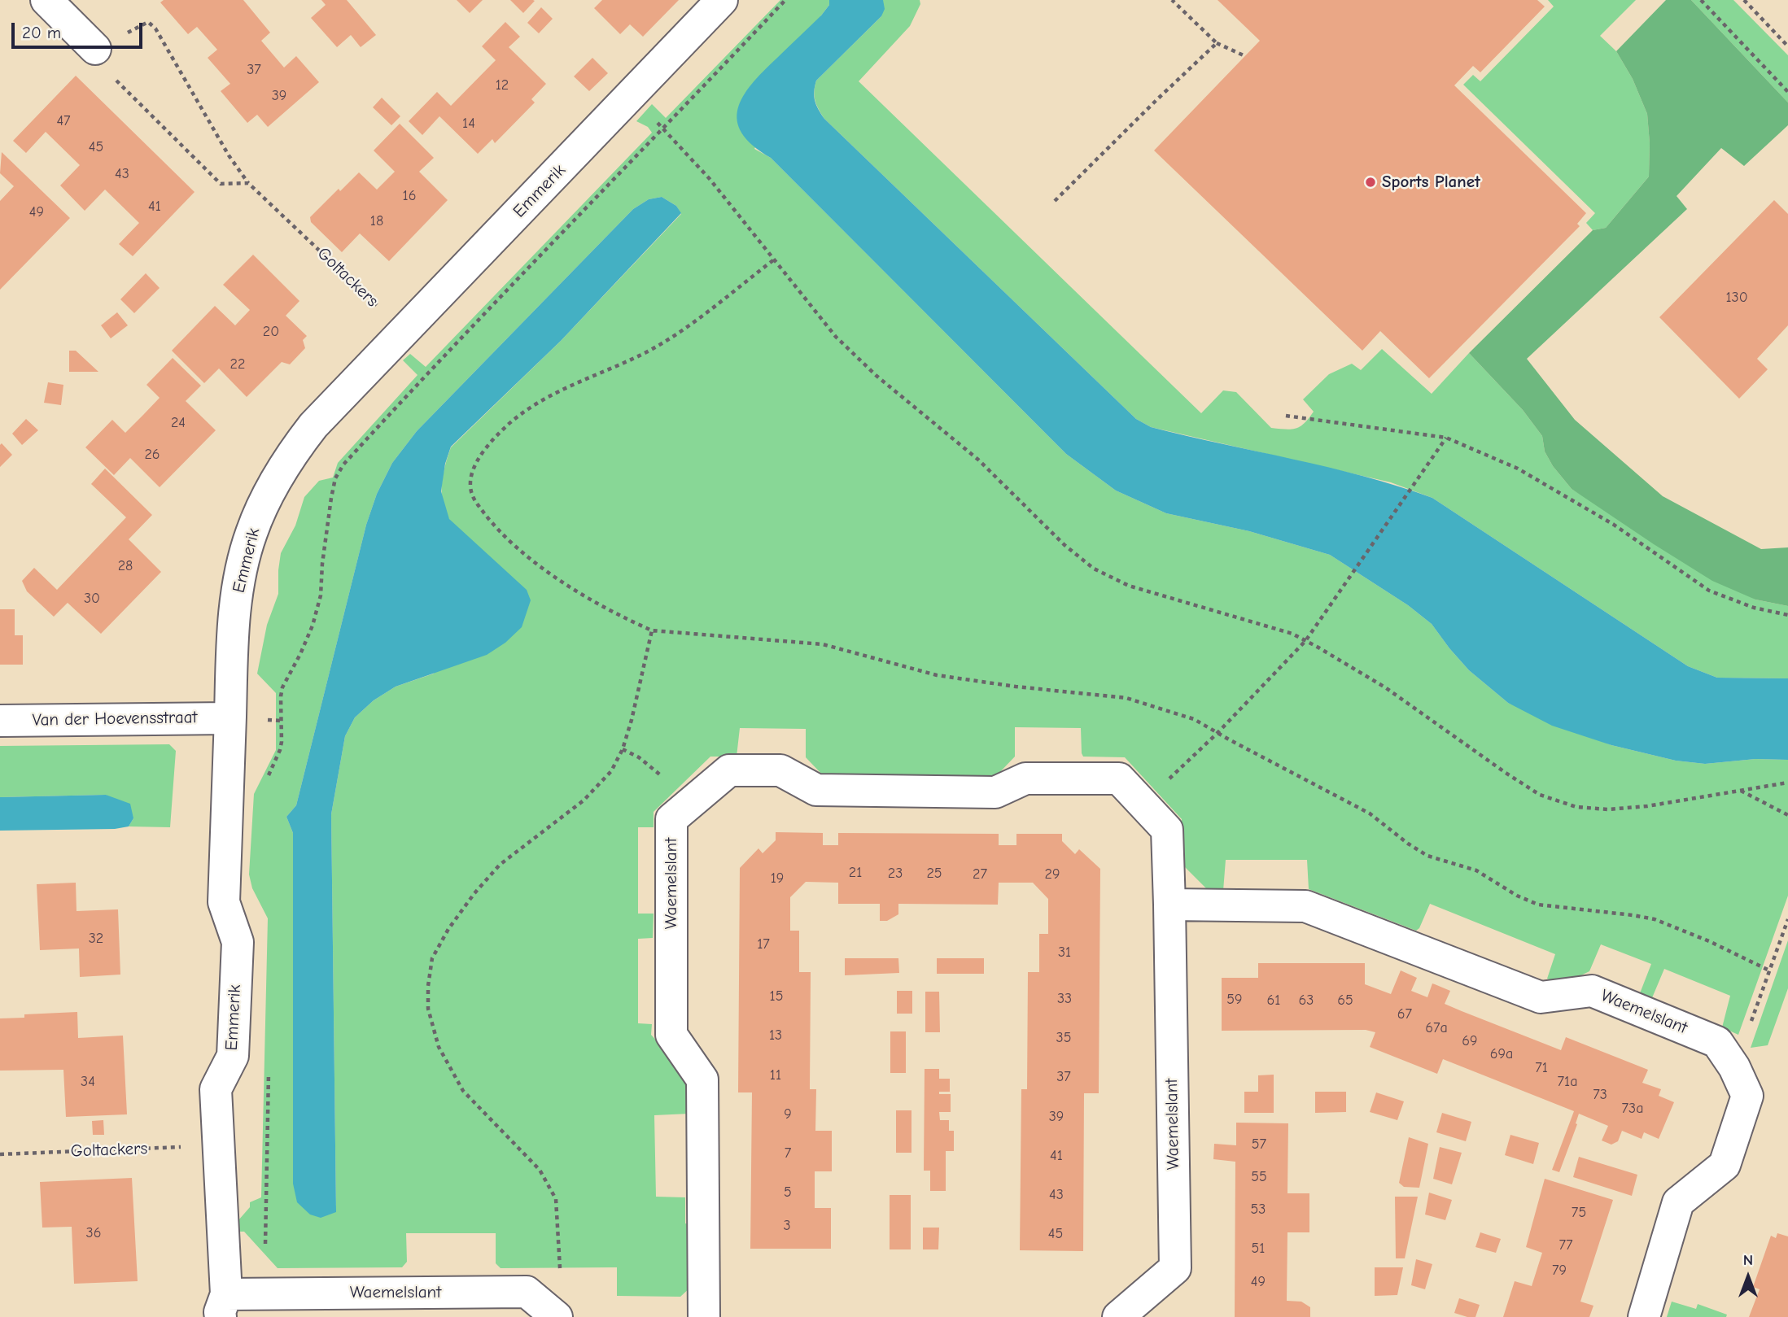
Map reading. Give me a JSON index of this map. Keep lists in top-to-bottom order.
{
  "streets": {
    "street": ["Emmerik", "Van der Hoevensstraat", "Waemelslant"],
    "path": ["Goltackers"]
  },
  "crossings": [
    ["Emmerik", "Goltackers"],
    ["Emmerik", "Van der Hoevensstraat"],
    ["Emmerik", "Waemelslant"]
  ],
  "places": ["Sports Planet"],
  "house_numbers": [
    "37",
    "12",
    "39",
    "47",
    "14",
    "45",
    "43",
    "16",
    "41",
    "49",
    "18",
    "130",
    "20",
    "22",
    "24",
    "26",
    "28",
    "30",
    "21",
    "23",
    "25",
    "27",
    "29",
    "19",
    "32",
    "17",
    "31",
    "15",
    "33",
    "59",
    "61",
    "63",
    "65",
    "67",
    "67a",
    "13",
    "35",
    "69",
    "69a",
    "71",
    "11",
    "37",
    "34",
    "71a",
    "73",
    "73a",
    "9",
    "39",
    "57",
    "7",
    "41",
    "55",
    "5",
    "43",
    "53",
    "75",
    "3",
    "36",
    "45",
    "77",
    "51",
    "79",
    "49"
  ],
  "scale_bar": "20 m",
  "north": "top"
}
